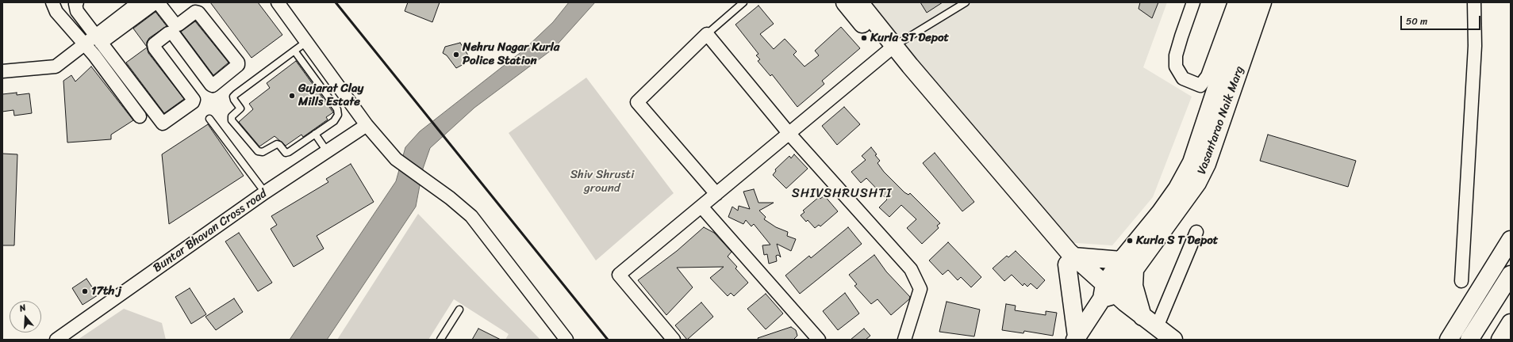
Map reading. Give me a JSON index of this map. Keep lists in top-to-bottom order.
{
  "streets": {
    "main road": ["Vasantarao Naik Marg"],
    "street": ["Buntar Bhavan Cross road"]
  },
  "districts": ["SHIVSHRUSHTI"],
  "parks": ["Shiv Shrusti ground"],
  "places": [
    "Kurla ST Depot",
    "Nehru Nagar Kurla Police Station",
    "Gujarat Clay Mills Estate",
    "Kurla S T Depot",
    "17th j"
  ],
  "scale_bar": "50 m",
  "north": "top"
}
